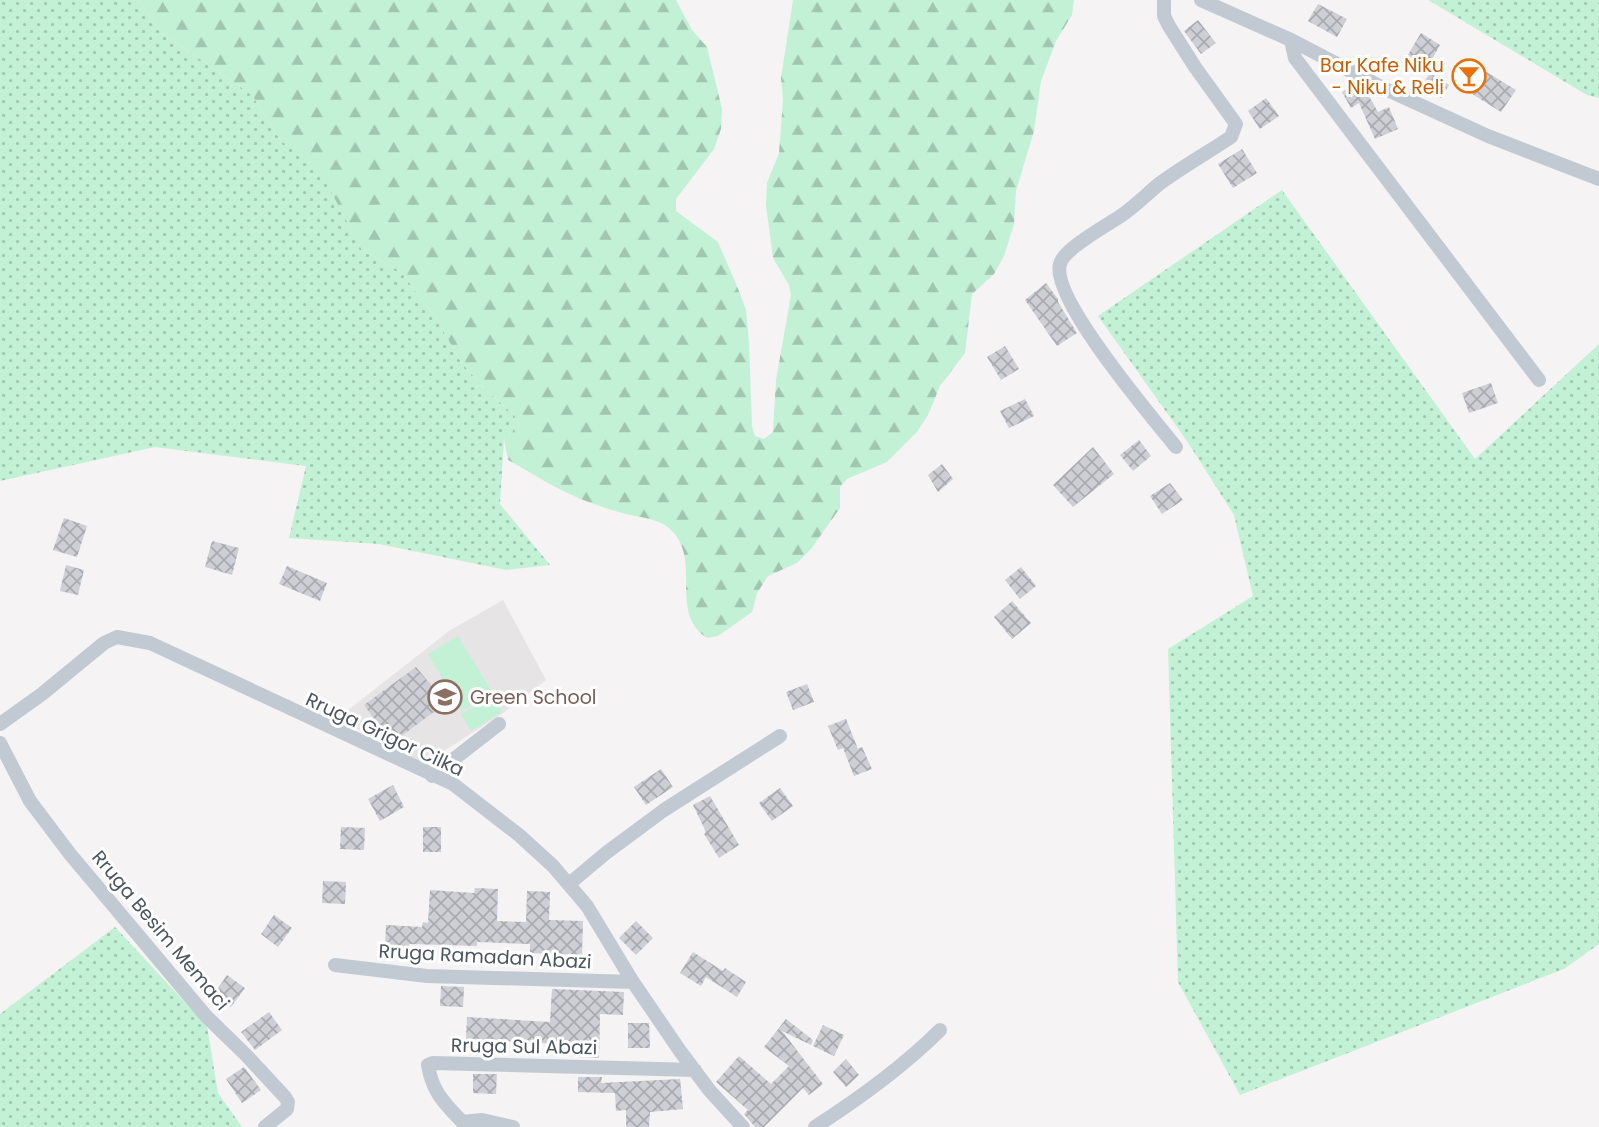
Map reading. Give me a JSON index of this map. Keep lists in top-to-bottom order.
{
  "streets": {
    "street": [
      "Rruga Grigor Cilka",
      "Rruga Besim Memaci",
      "Rruga Ramadan Abazi",
      "Rruga Sul Abazi"
    ]
  },
  "crossings": [
    ["Rruga Grigor Cilka", "Rruga Ramadan Abazi"],
    ["Rruga Grigor Cilka", "Rruga Sul Abazi"]
  ],
  "places": {
    "bar": ["Bar Kafe Niku - Niku & Reli"],
    "school or university": ["Green School"]
  }
}
